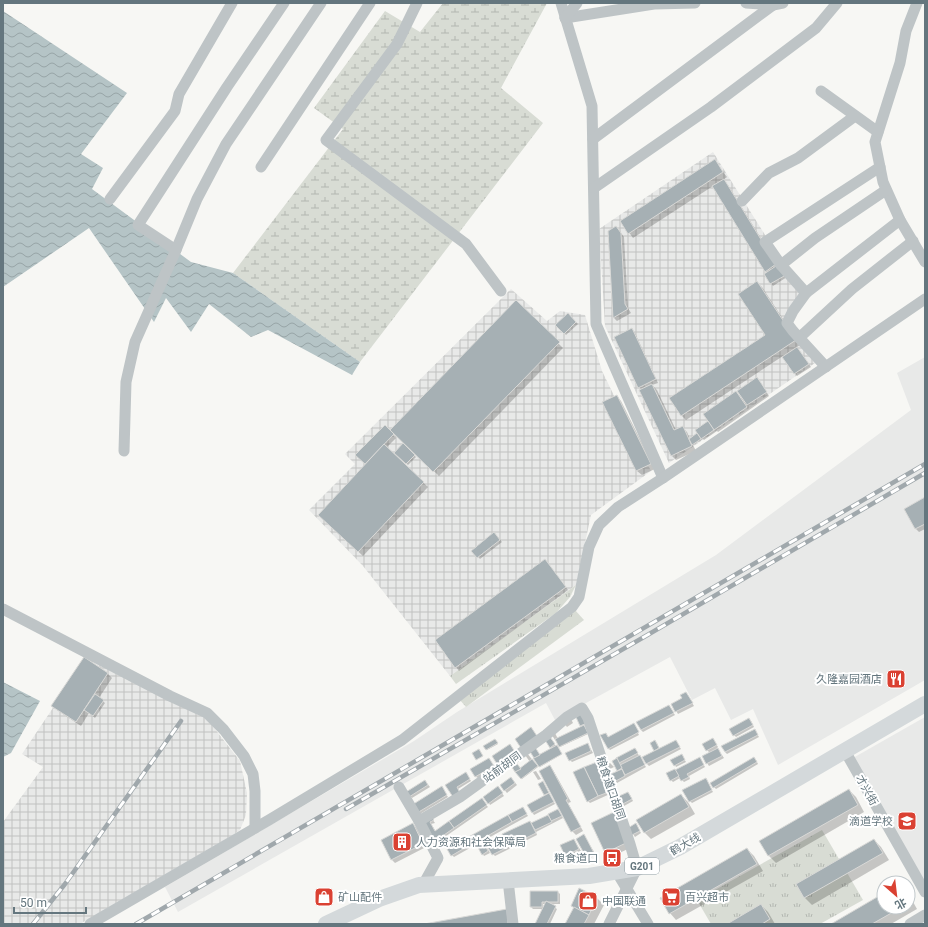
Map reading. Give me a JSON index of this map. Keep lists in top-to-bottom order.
{
  "streets": {
    "highway": ["鹤大线", "G201"],
    "street": ["站前胡同", "粮食道口胡同", "才兴街"]
  },
  "crossings": [
    ["站前胡同", "粮食道口胡同"],
    ["粮食道口胡同", "鹤大线"],
    ["才兴街", "鹤大线"]
  ],
  "places": {
    "restaurant": ["久隆嘉园酒店"],
    "school or university": ["滴道学校"],
    "building": ["人力资源和社会保障局"],
    "bus stop": ["粮食道口"],
    "shop": ["矿山配件", "中国联通"],
    "supermarket": ["百兴超市"]
  },
  "scale_bar": "50 m",
  "north": "bottom right"
}
